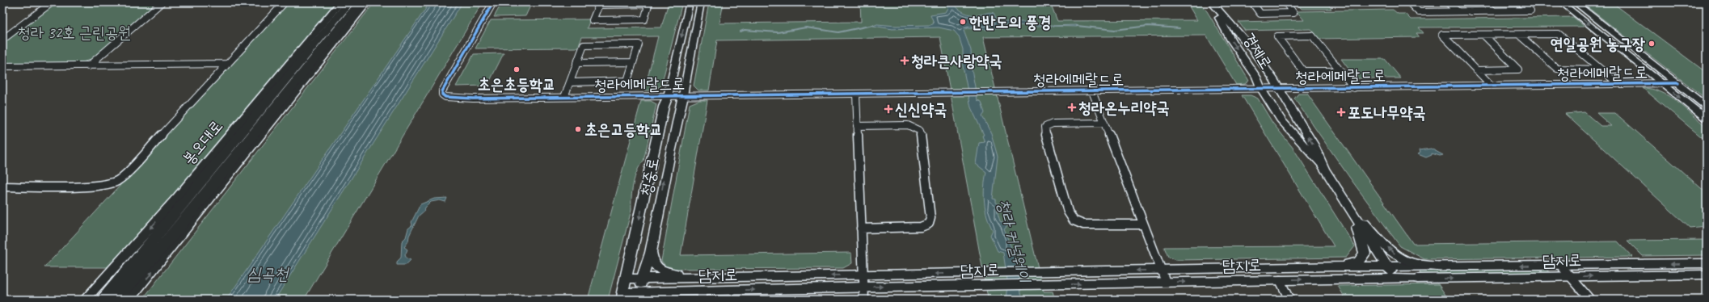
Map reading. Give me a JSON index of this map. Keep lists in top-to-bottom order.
{
  "streets": {
    "highway": ["봉오대로"],
    "main road": ["경제로", "청중로", "담지로"],
    "street": ["청라에메랄드로"]
  },
  "crossings": [
    ["경제로", "청라에메랄드로"],
    ["경제로", "담지로"],
    ["청라에메랄드로", "청중로"],
    ["청중로", "담지로"]
  ],
  "water": ["청라 커널웨이", "심곡천"],
  "parks": ["청라 32호 근린공원"],
  "places": {
    "other": [
      "한반도의 풍경",
      "연일공원 농구장",
      "초은초등학교",
      "초은고등학교"
    ],
    "health": [
      "청라큰사랑약국",
      "청라온누리약국",
      "신신약국",
      "포도나무약국"
    ]
  }
}
